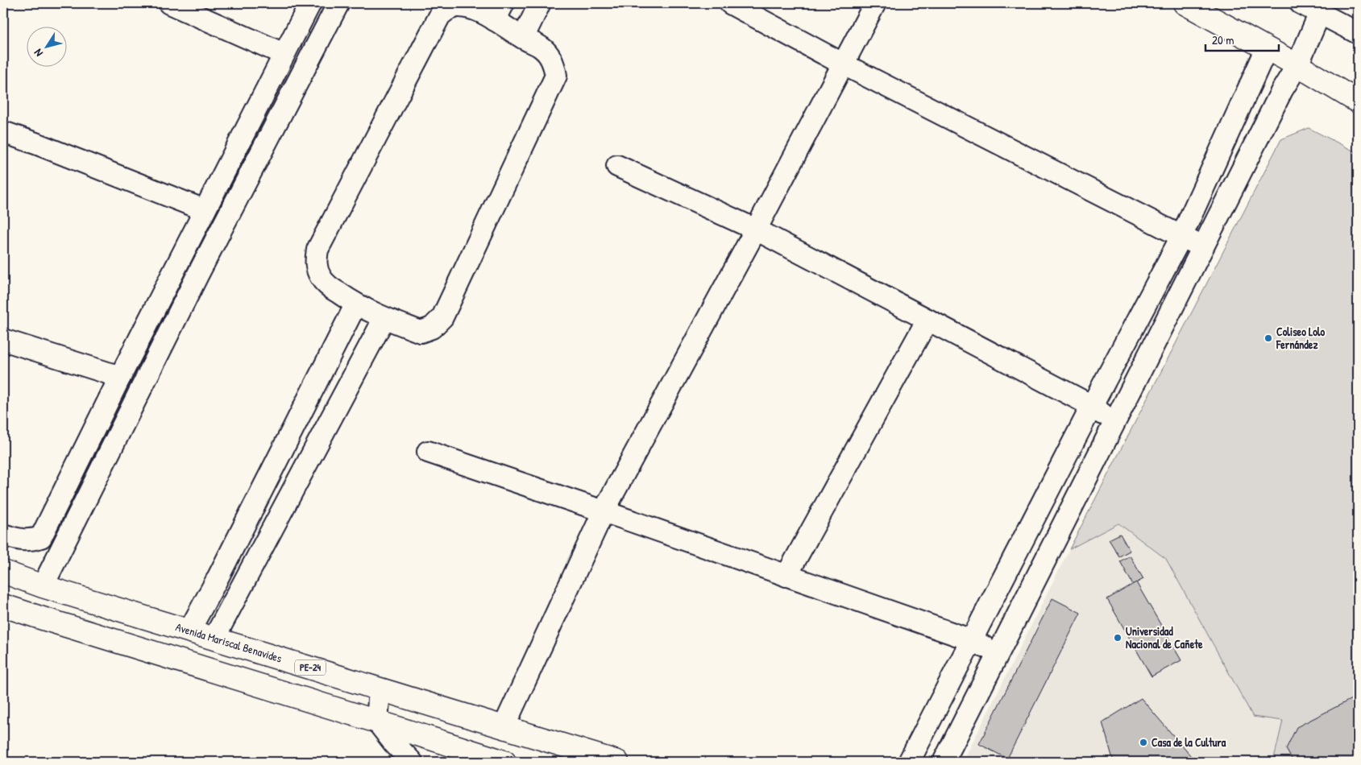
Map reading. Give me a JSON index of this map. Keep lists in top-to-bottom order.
{
  "streets": {
    "main road": ["Avenida Mariscal Benavides", "PE-24"]
  },
  "places": ["Coliseo Lolo Fernández", "Universidad Nacional de Cañete", "Casa de la Cultura"],
  "scale_bar": "20 m",
  "north": "bottom left"
}
